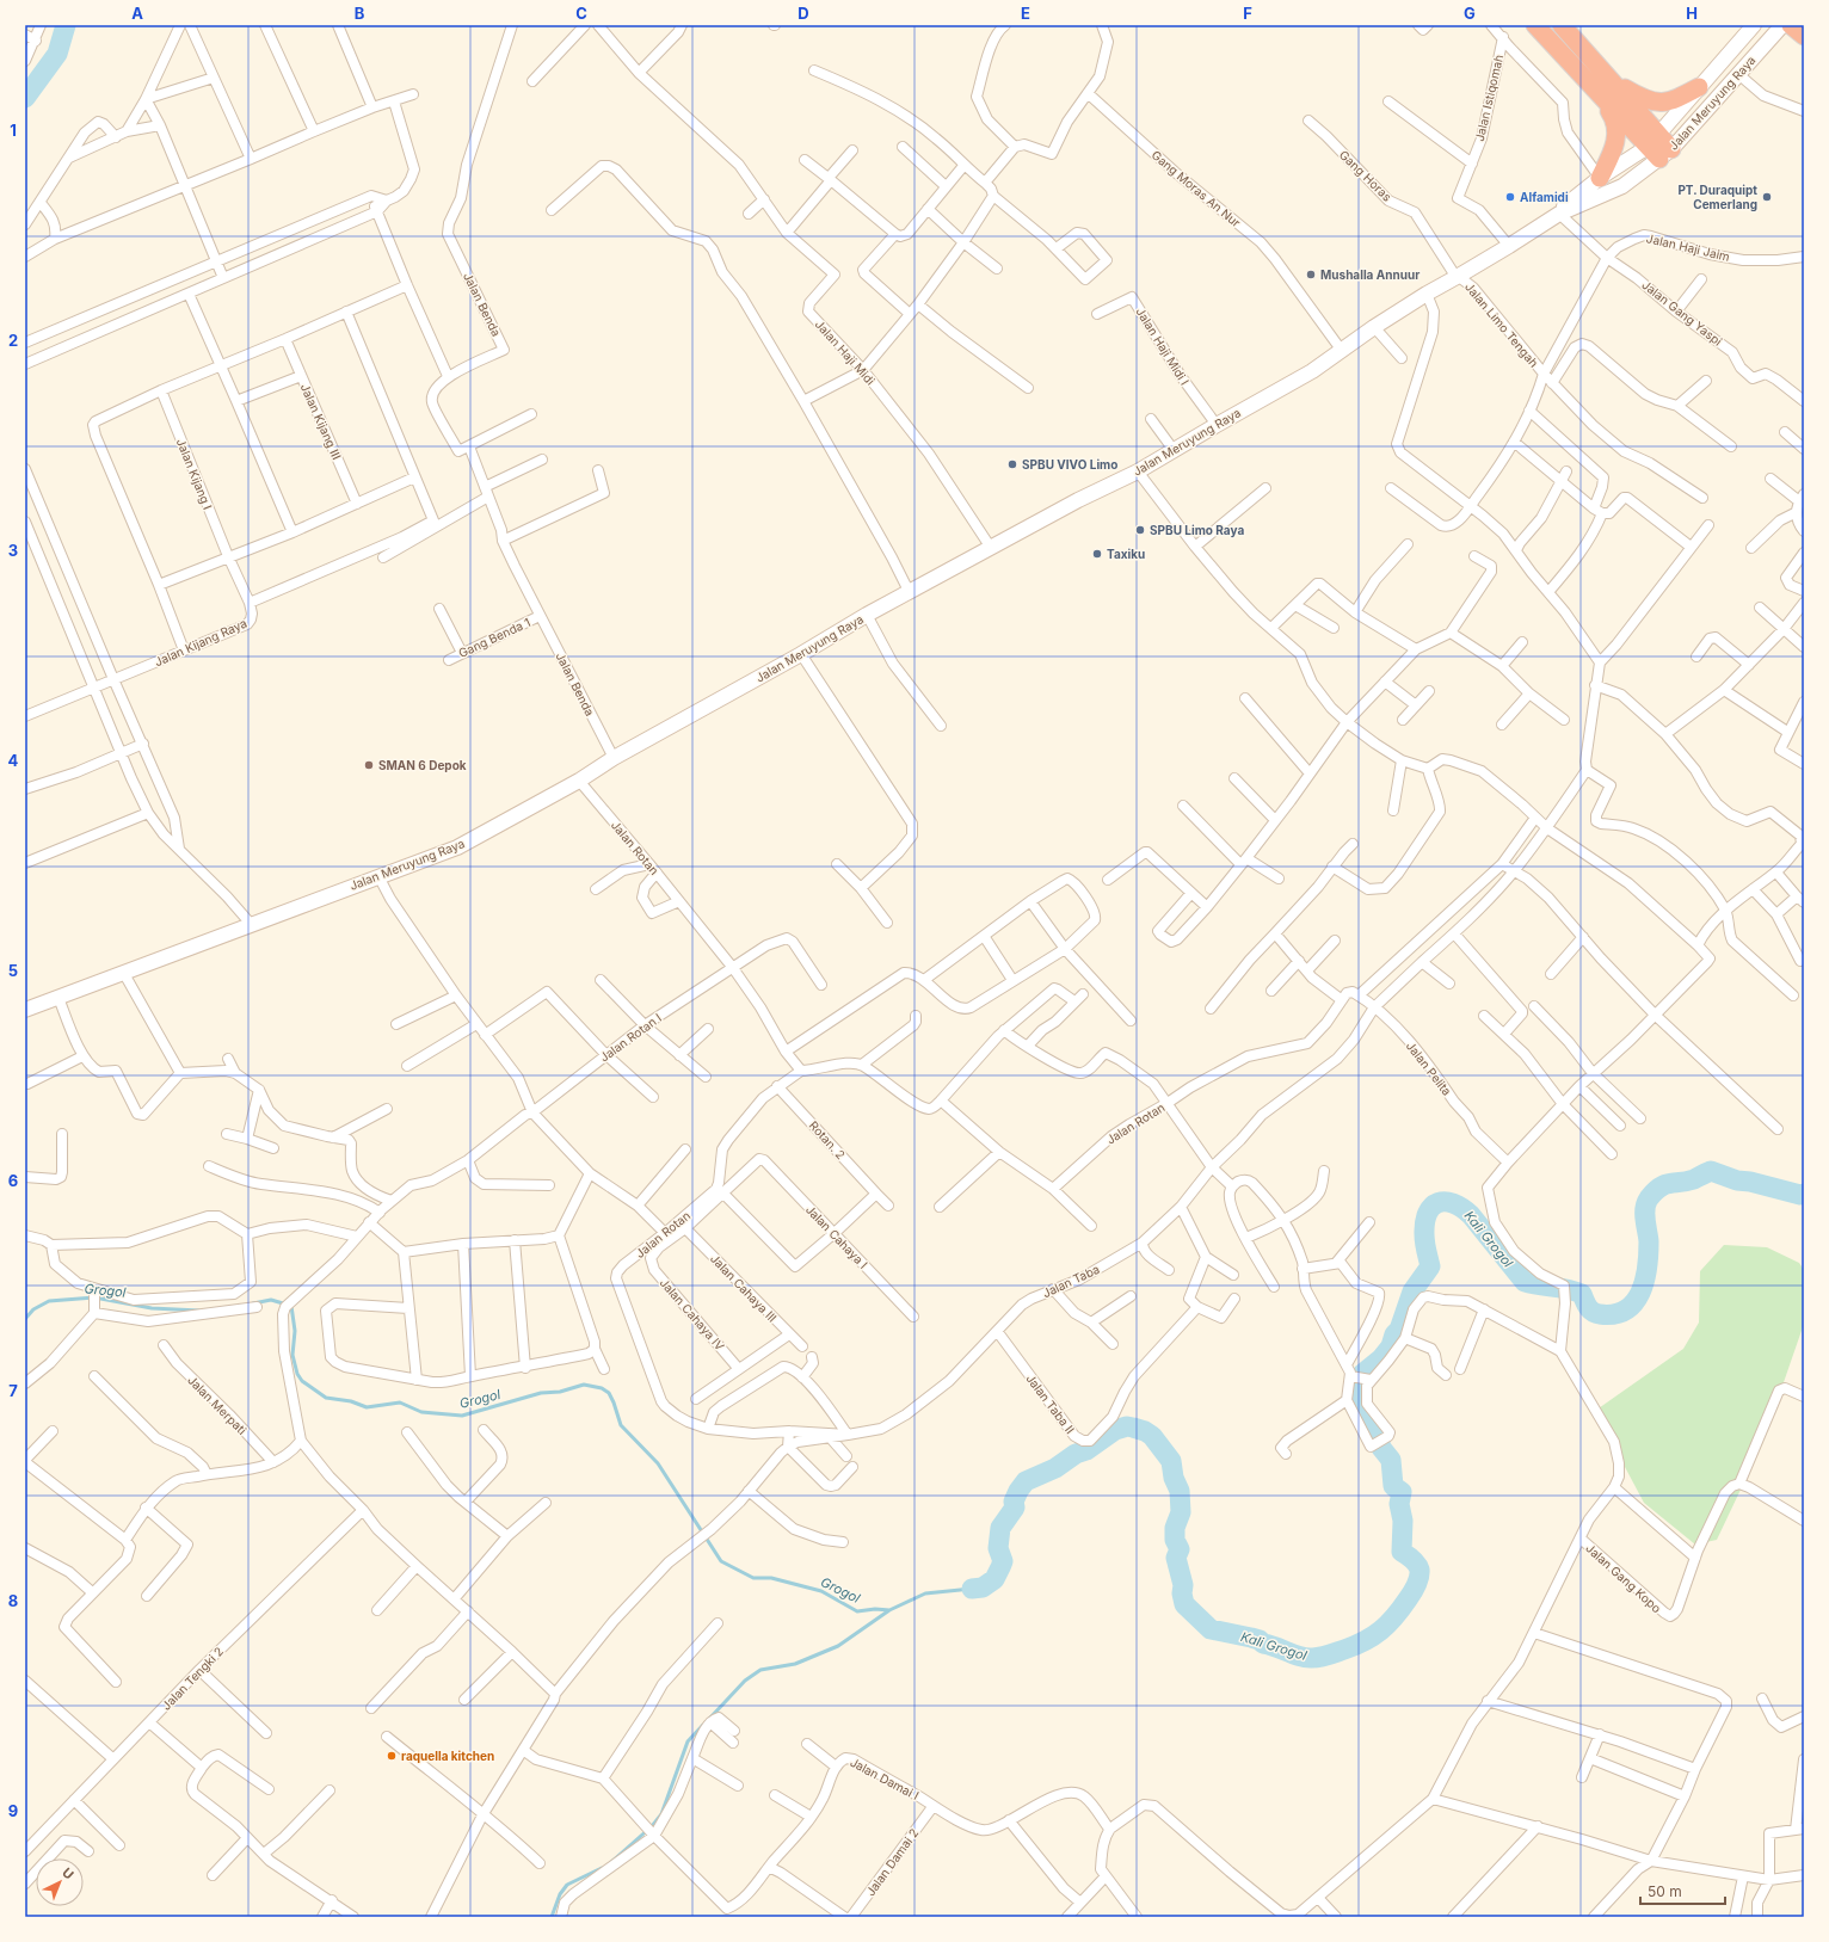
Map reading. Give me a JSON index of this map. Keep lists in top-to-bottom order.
{
  "streets": {
    "main road": ["Jalan Meruyung Raya"],
    "street": [
      "Jalan Istiqomah",
      "Gang Horas",
      "Gang Moras An Nur",
      "Jalan Haji Jaim",
      "Jalan Benda",
      "Jalan Gang Yaspi",
      "Jalan Limo Tengah",
      "Jalan Haji Midi I",
      "Jalan Haji Midi",
      "Jalan Kijang III",
      "Jalan Kijang I",
      "Gang Benda 1",
      "Jalan Kijang Raya",
      "Jalan Rotan",
      "Jalan Rotan I",
      "Jalan Pelita",
      "Rotan. 2",
      "Jalan Cahaya I",
      "Jalan Taba",
      "Jalan Cahaya III",
      "Jalan Cahaya IV",
      "Jalan Taba II",
      "Jalan Merpati",
      "Jalan Gang Kopo",
      "Jalan Tengki 2",
      "Jalan Damai I",
      "Jalan Damai 2"
    ]
  },
  "crossings": [
    ["Jalan Istiqomah", "Jalan Meruyung Raya"],
    ["Jalan Meruyung Raya", "Gang Horas"],
    ["Jalan Meruyung Raya", "Gang Moras An Nur"],
    ["Jalan Meruyung Raya", "Jalan Benda"],
    ["Jalan Meruyung Raya", "Jalan Gang Yaspi"],
    ["Jalan Meruyung Raya", "Jalan Limo Tengah"],
    ["Jalan Meruyung Raya", "Jalan Haji Midi I"],
    ["Jalan Meruyung Raya", "Jalan Haji Midi"],
    ["Jalan Meruyung Raya", "Jalan Rotan"],
    ["Gang Horas", "Jalan Limo Tengah"],
    ["Jalan Haji Jaim", "Jalan Gang Yaspi"],
    ["Jalan Benda", "Gang Benda 1"],
    ["Jalan Kijang I", "Jalan Kijang Raya"],
    ["Jalan Rotan", "Jalan Rotan I"],
    ["Jalan Rotan", "Rotan. 2"],
    ["Jalan Rotan", "Jalan Taba"],
    ["Jalan Rotan", "Jalan Taba II"],
    ["Jalan Pelita", "Jalan Taba"],
    ["Jalan Taba", "Jalan Taba II"],
    ["Jalan Cahaya III", "Jalan Cahaya IV"],
    ["Jalan Damai I", "Jalan Damai 2"]
  ],
  "water": ["Kali Grogol", "Grogol"],
  "places": [
    "Alfamidi",
    "PT. Duraquipt Cemerlang",
    "Mushalla Annuur",
    "SPBU VIVO Limo",
    "SPBU Limo Raya",
    "Taxiku",
    "SMAN 6 Depok",
    "raquella kitchen"
  ],
  "scale_bar": "50 m",
  "north": "top right",
  "grid": {
    "columns": [
      "A",
      "B",
      "C",
      "D",
      "E",
      "F",
      "G",
      "H"
    ],
    "rows": [
      "1",
      "2",
      "3",
      "4",
      "5",
      "6",
      "7",
      "8",
      "9"
    ]
  }
}
